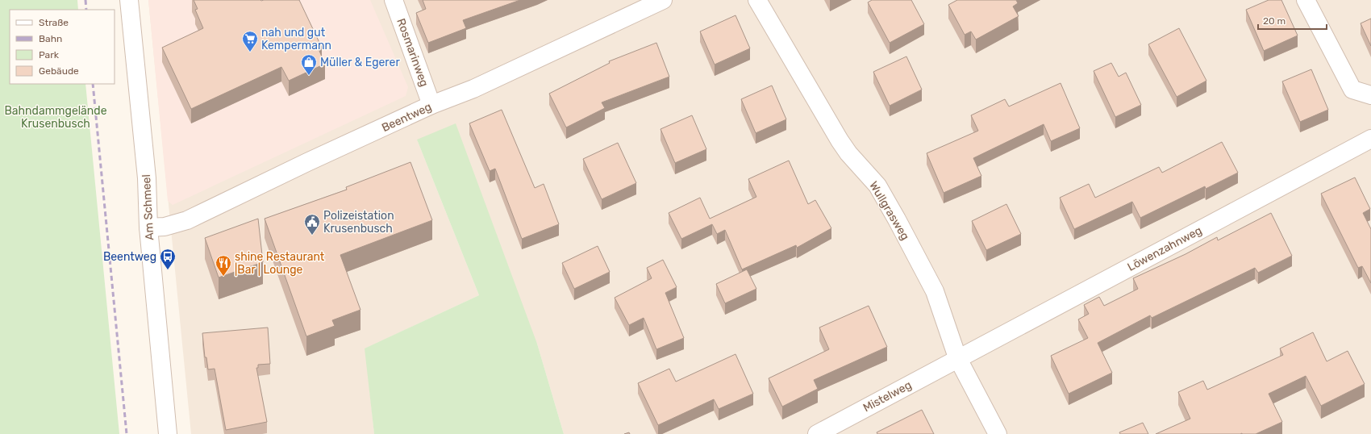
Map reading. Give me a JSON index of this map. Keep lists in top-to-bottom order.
{
  "streets": {
    "street": [
      "Rosmarinweg",
      "Beentweg",
      "Am Schmeel",
      "Wullgrasweg",
      "Löwenzahnweg",
      "Mistelweg"
    ]
  },
  "crossings": [
    ["Rosmarinweg", "Beentweg"],
    ["Beentweg", "Am Schmeel"],
    ["Wullgrasweg", "Löwenzahnweg"],
    ["Wullgrasweg", "Mistelweg"],
    ["Löwenzahnweg", "Mistelweg"]
  ],
  "parks": ["Bahndammgelände Krusenbusch"],
  "places": {
    "supermarket": ["nah und gut Kempermann"],
    "shop": ["Müller & Egerer"],
    "public building": ["Polizeistation Krusenbusch"],
    "bus stop": ["Beentweg"],
    "restaurant": ["shine Restaurant |Bar | Lounge"]
  },
  "legend": [
    "Straße",
    "Bahn",
    "Park",
    "Gebäude"
  ],
  "scale_bar": "20 m"
}
